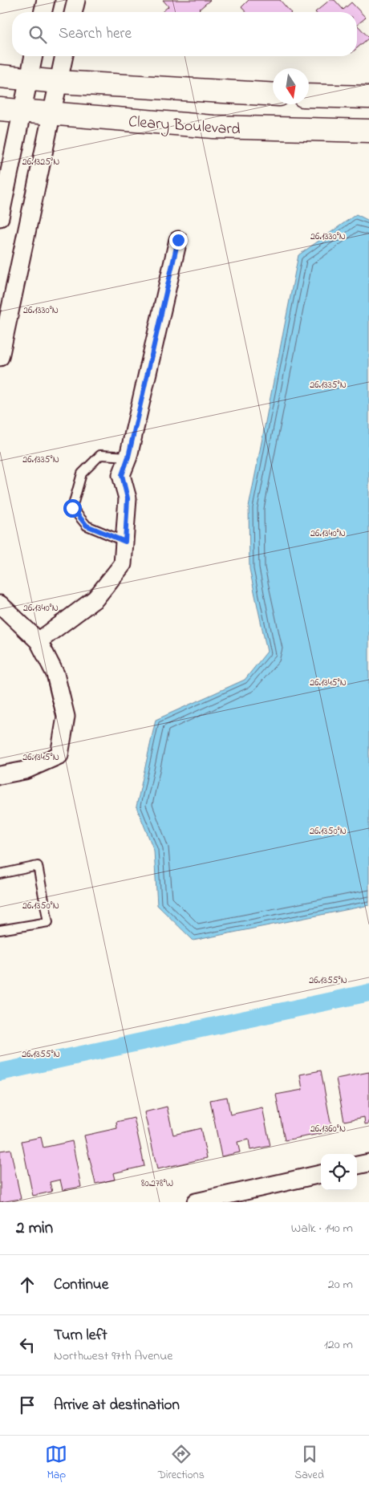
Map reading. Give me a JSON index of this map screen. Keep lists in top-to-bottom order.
{
  "streets": {
    "street": ["Cleary Boulevard"]
  },
  "north": "bottom",
  "page": {
    "search": "Search here",
    "heading": ["2 min", "Walk · 140 m"],
    "list": [
      ["Continue", "20 m"],
      ["Turn left", "Northwest 97th Avenue", "120 m"],
      "Arrive at destination"
    ],
    "nav": ["Map", "Directions", "Saved"]
  },
  "coordinates": [
    "26.1325°N",
    "26.1330°N",
    "26.1335°N",
    "26.1340°N",
    "26.1345°N",
    "26.1350°N",
    "26.1355°N",
    "26.1360°N",
    "80.278°W"
  ]
}
